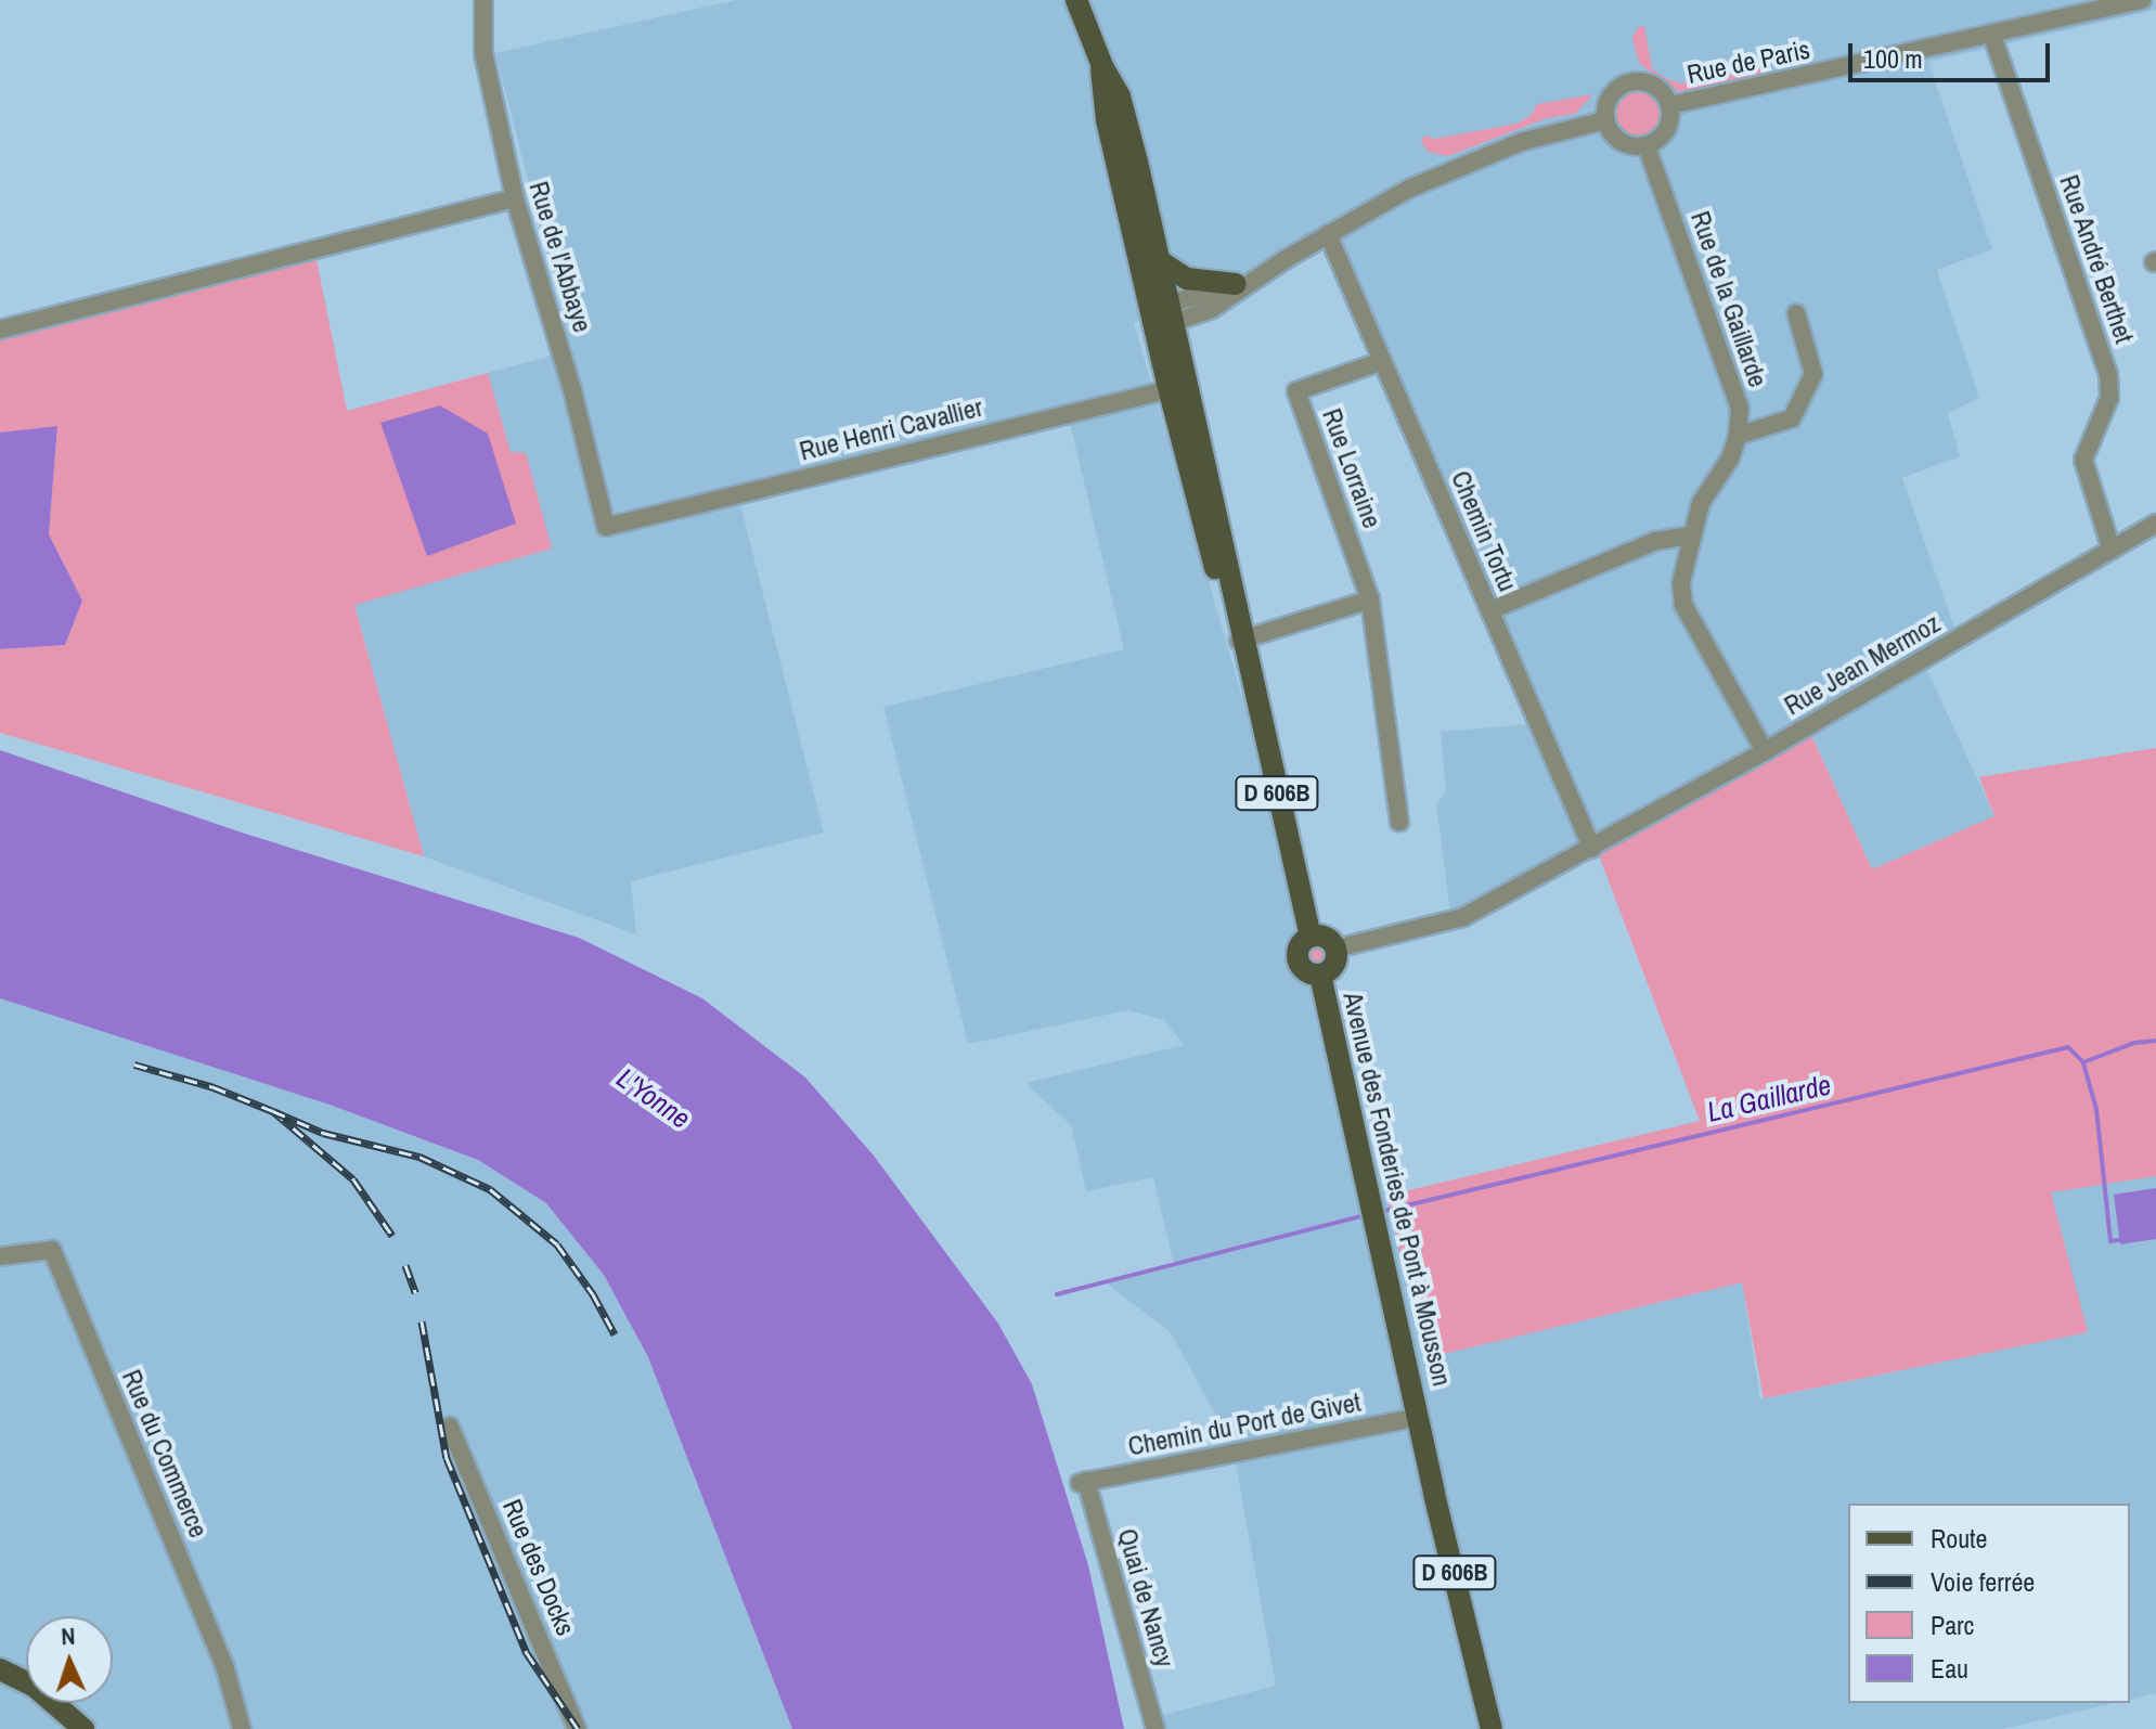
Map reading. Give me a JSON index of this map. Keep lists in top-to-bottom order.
{
  "streets": {
    "main road": ["D 606B", "Avenue des Fonderies de Pont à Mousson"],
    "street": [
      "Rue de Paris",
      "Rue de l'Abbaye",
      "Rue André Berthet",
      "Rue de la Gaillarde",
      "Rue Henri Cavallier",
      "Rue Lorraine",
      "Chemin Tortu",
      "Rue Jean Mermoz",
      "Chemin du Port de Givet",
      "Rue du Commerce",
      "Rue des Docks",
      "Quai de Nancy"
    ]
  },
  "crossings": [
    ["Rue de Paris", "Rue André Berthet"],
    ["Rue de Paris", "Rue de la Gaillarde"],
    ["Rue de l'Abbaye", "Rue Henri Cavallier"],
    ["Rue André Berthet", "Rue Jean Mermoz"],
    ["Rue de la Gaillarde", "Rue Jean Mermoz"],
    ["Rue Henri Cavallier", "D 606B"],
    ["Rue Lorraine", "Chemin Tortu"],
    ["Chemin Tortu", "Rue Jean Mermoz"],
    ["Rue Jean Mermoz", "D 606B"],
    ["Rue Jean Mermoz", "Avenue des Fonderies de Pont à Mousson"],
    ["D 606B", "Avenue des Fonderies de Pont à Mousson"],
    ["D 606B", "Chemin du Port de Givet"],
    ["Avenue des Fonderies de Pont à Mousson", "Chemin du Port de Givet"],
    ["Chemin du Port de Givet", "Quai de Nancy"]
  ],
  "water": ["L'Yonne", "La Gaillarde"],
  "legend": [
    "Route",
    "Voie ferrée",
    "Parc",
    "Eau"
  ],
  "scale_bar": "100 m",
  "north": "top"
}
